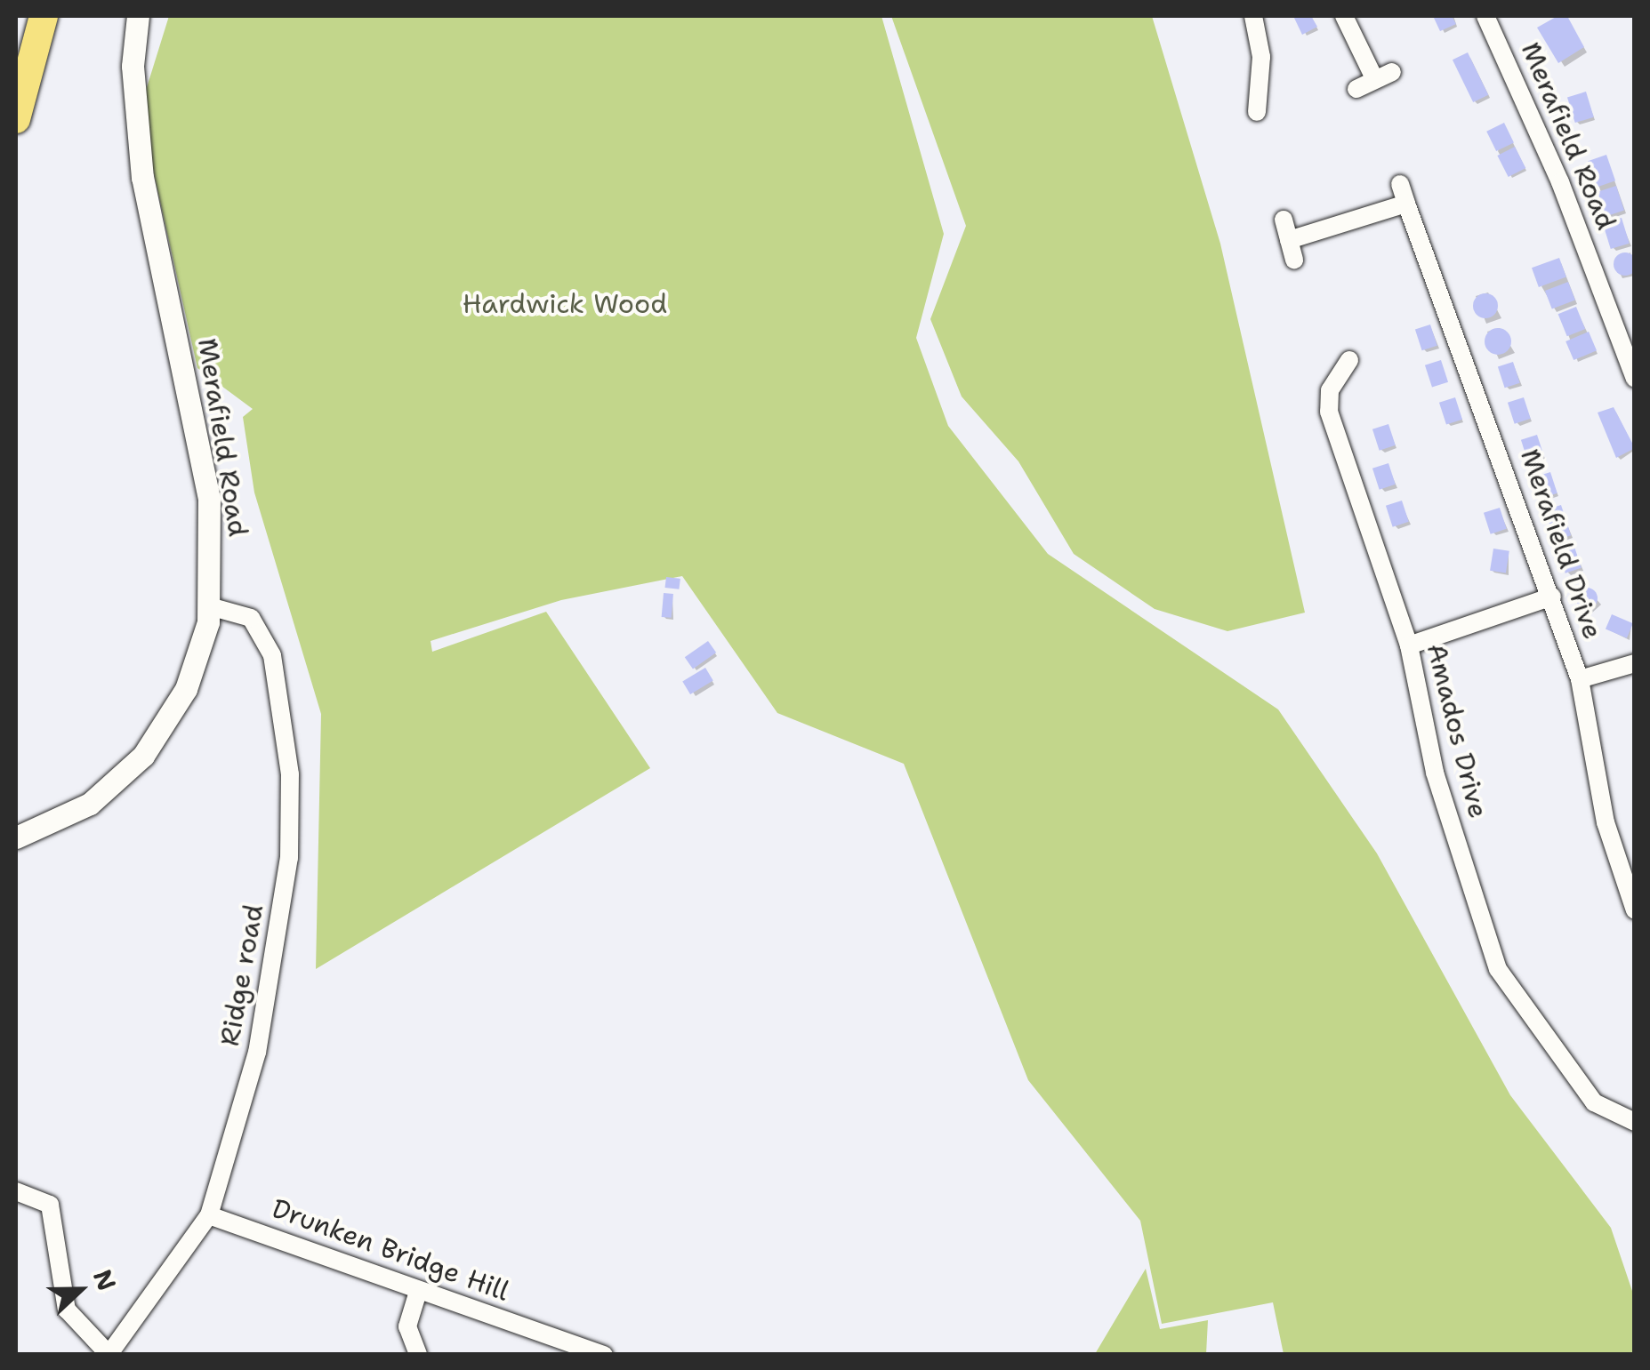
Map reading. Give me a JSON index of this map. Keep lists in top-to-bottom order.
{
  "streets": {
    "street": [
      "Merafield Road",
      "Merafield Drive",
      "Amados Drive",
      "Ridge road",
      "Drunken Bridge Hill"
    ]
  },
  "crossings": [
    ["Merafield Road", "Ridge road"],
    ["Ridge road", "Drunken Bridge Hill"]
  ],
  "parks": ["Hardwick Wood"],
  "north": "right"
}
